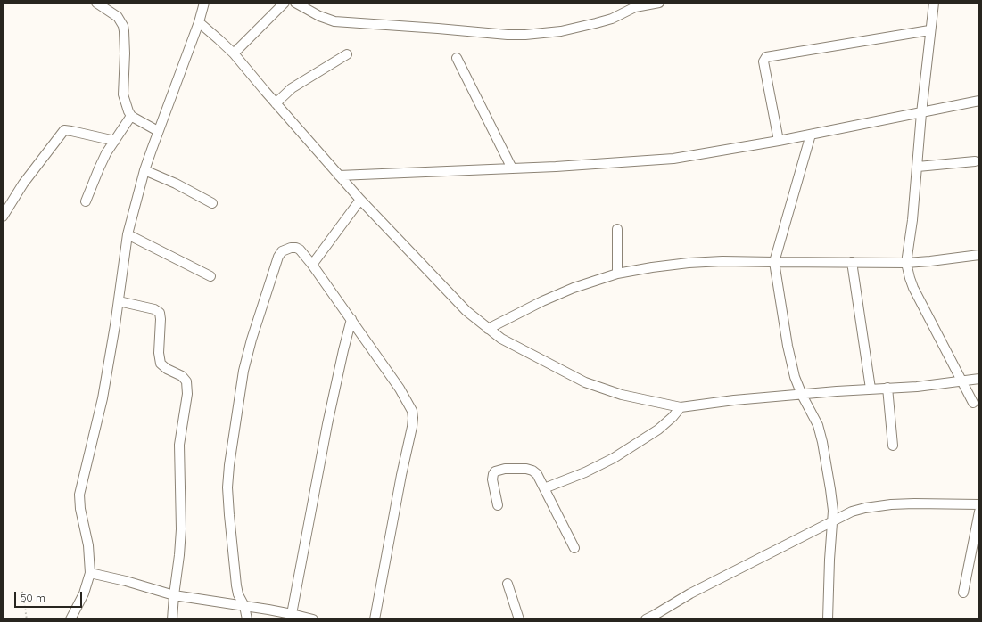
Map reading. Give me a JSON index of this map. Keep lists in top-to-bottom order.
{
  "scale_bar": "50 m"
}
